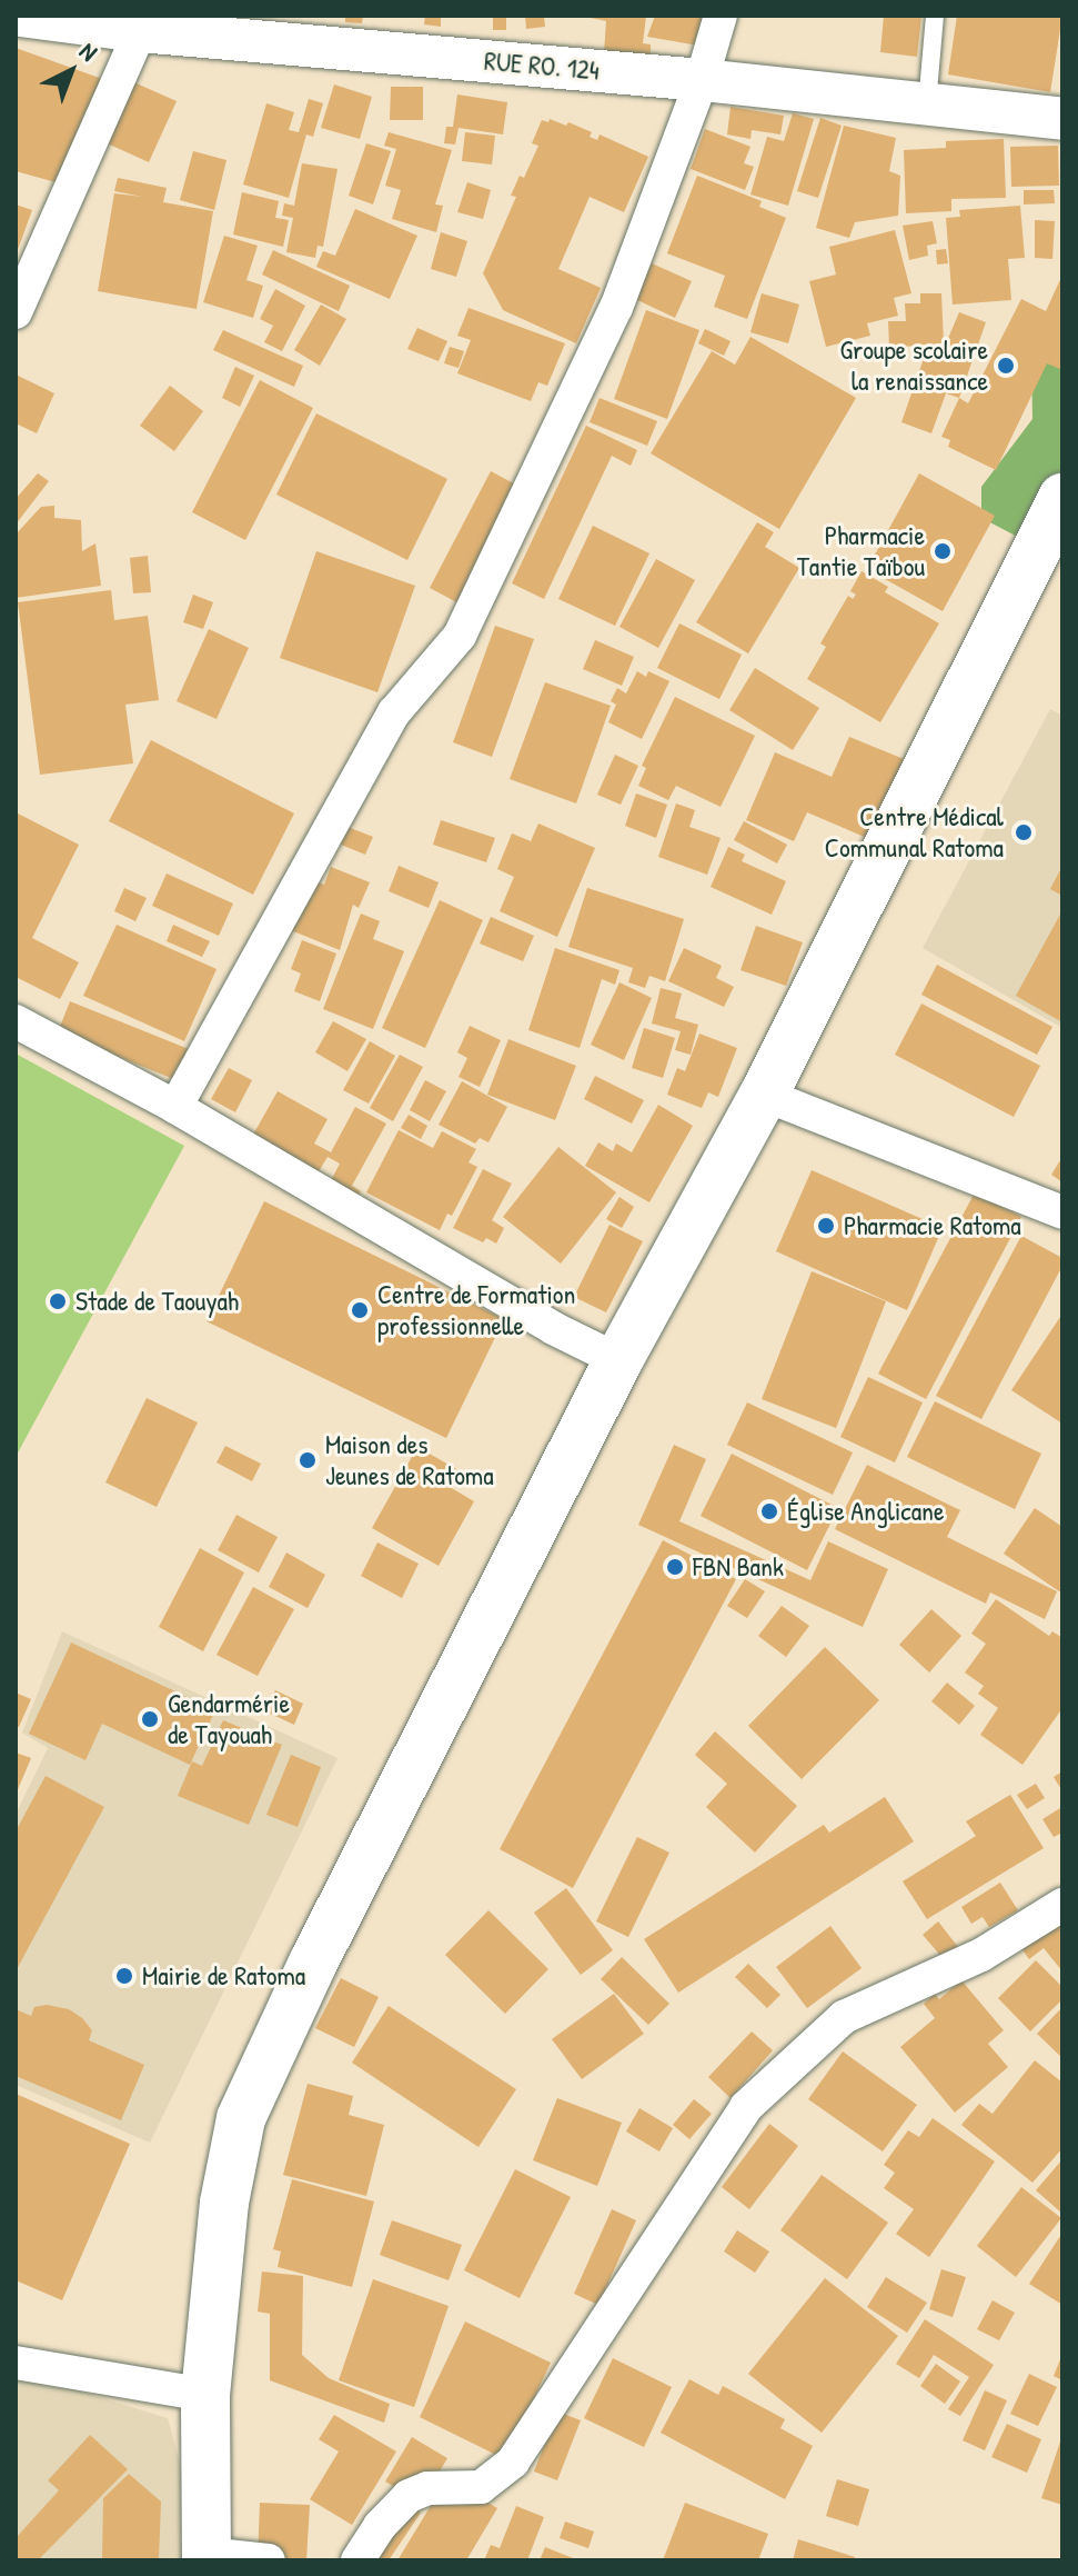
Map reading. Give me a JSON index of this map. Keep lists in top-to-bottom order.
{
  "streets": {
    "street": ["RUE RO. 124"]
  },
  "places": [
    "Groupe scolaire la renaissance",
    "Pharmacie Tantie Taïbou",
    "Centre Médical Communal Ratoma",
    "Pharmacie Ratoma",
    "Stade de Taouyah",
    "Centre de Formation professionnelle",
    "Maison des Jeunes de Ratoma",
    "Église Anglicane",
    "FBN Bank",
    "Gendarmérie de Tayouah",
    "Mairie de Ratoma"
  ],
  "north": "top right"
}
